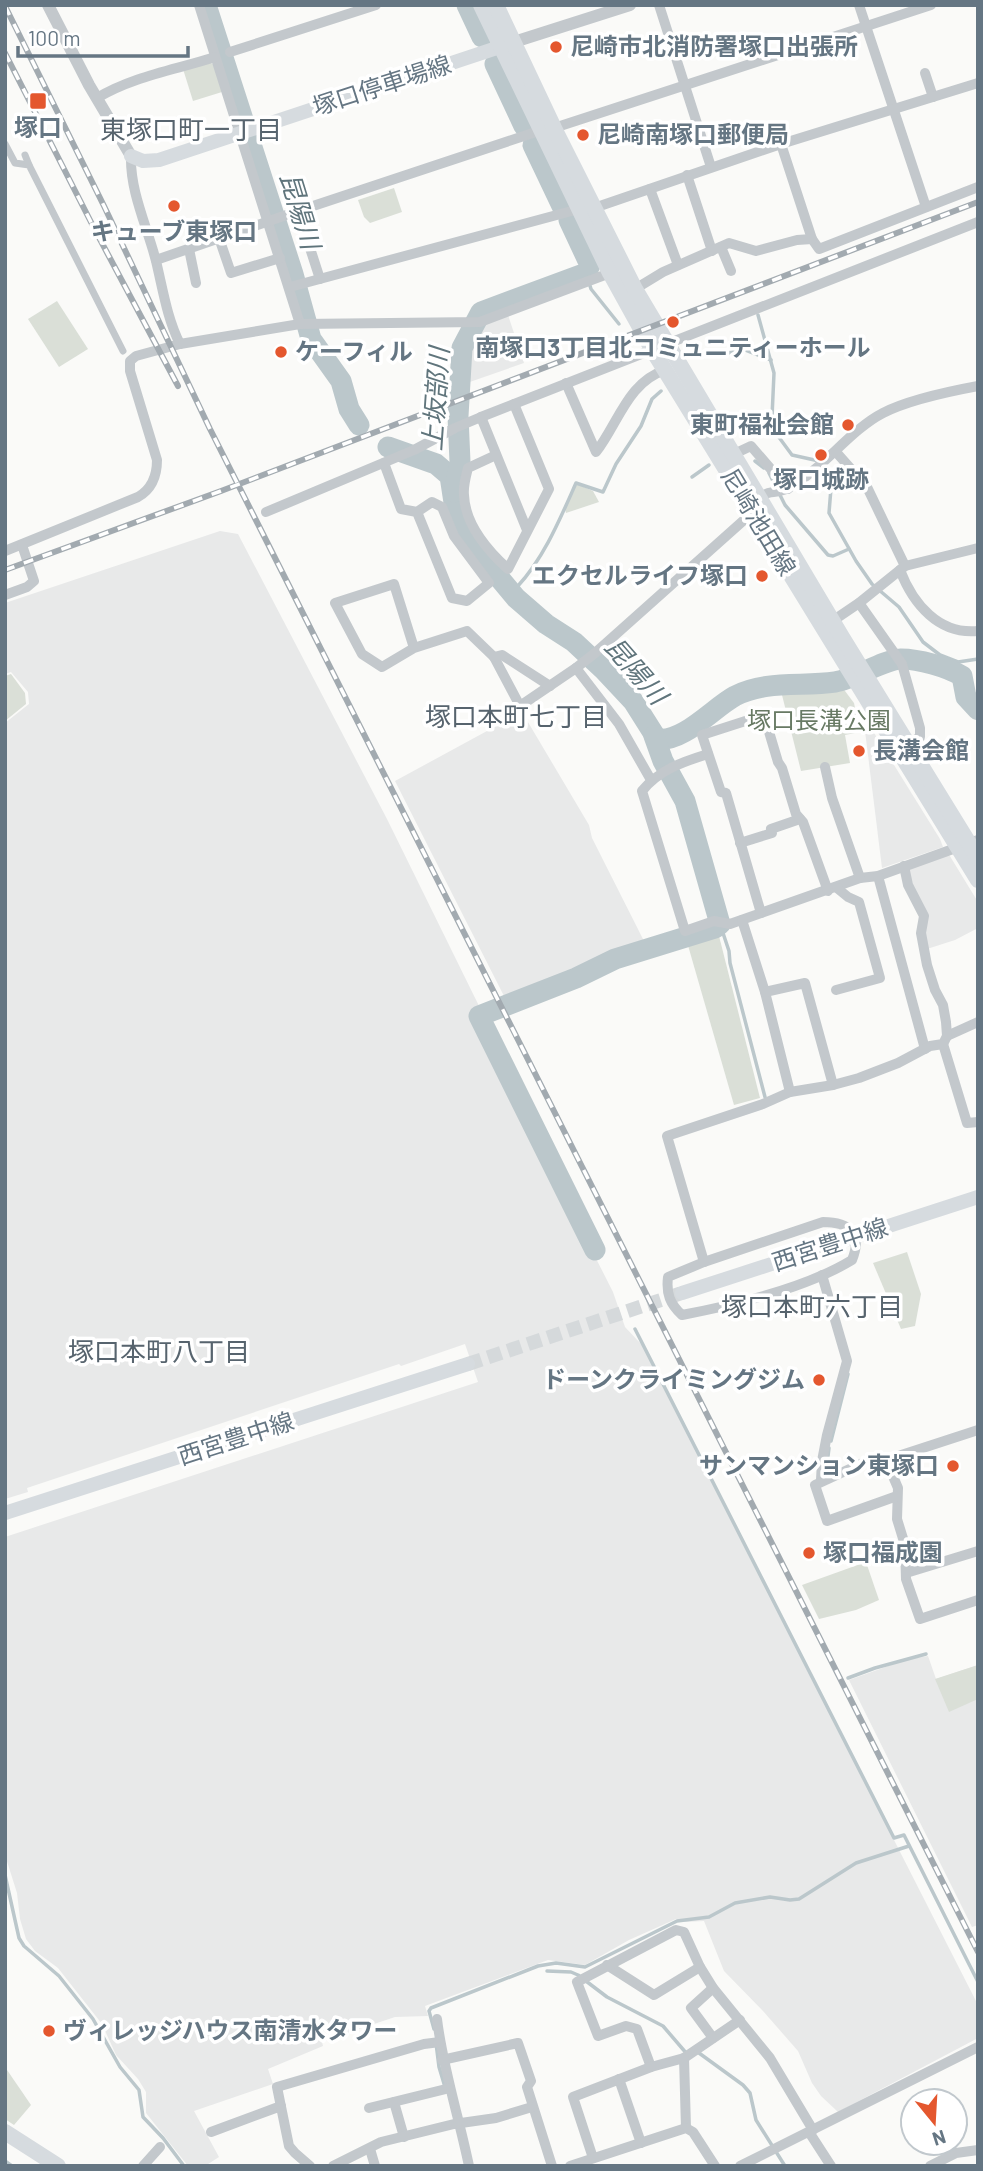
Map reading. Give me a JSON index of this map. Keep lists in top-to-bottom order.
{
  "streets": {
    "main road": ["塚口停車場線", "尼崎池田線", "西宮豊中線"]
  },
  "crossings": [
    ["塚口停車場線", "尼崎池田線"]
  ],
  "districts": [
    "東塚口町一丁目",
    "塚口本町七丁目",
    "塚口本町六丁目",
    "塚口本町八丁目"
  ],
  "water": ["昆陽川", "上坂部川"],
  "parks": ["塚口長溝公園"],
  "places": {
    "other": [
      "尼崎市北消防署塚口出張所",
      "尼崎南塚口郵便局",
      "キューブ東塚口",
      "南塚口3丁目北コミュニティーホール",
      "ケーフィル",
      "東町福祉会館",
      "塚口城跡",
      "エクセルライフ塚口",
      "長溝会館",
      "ドーンクライミングジム",
      "サンマンション東塚口",
      "塚口福成園",
      "ヴィレッジハウス南清水タワー"
    ],
    "transit": ["塚口"]
  },
  "scale_bar": "100 m",
  "north": "bottom"
}
